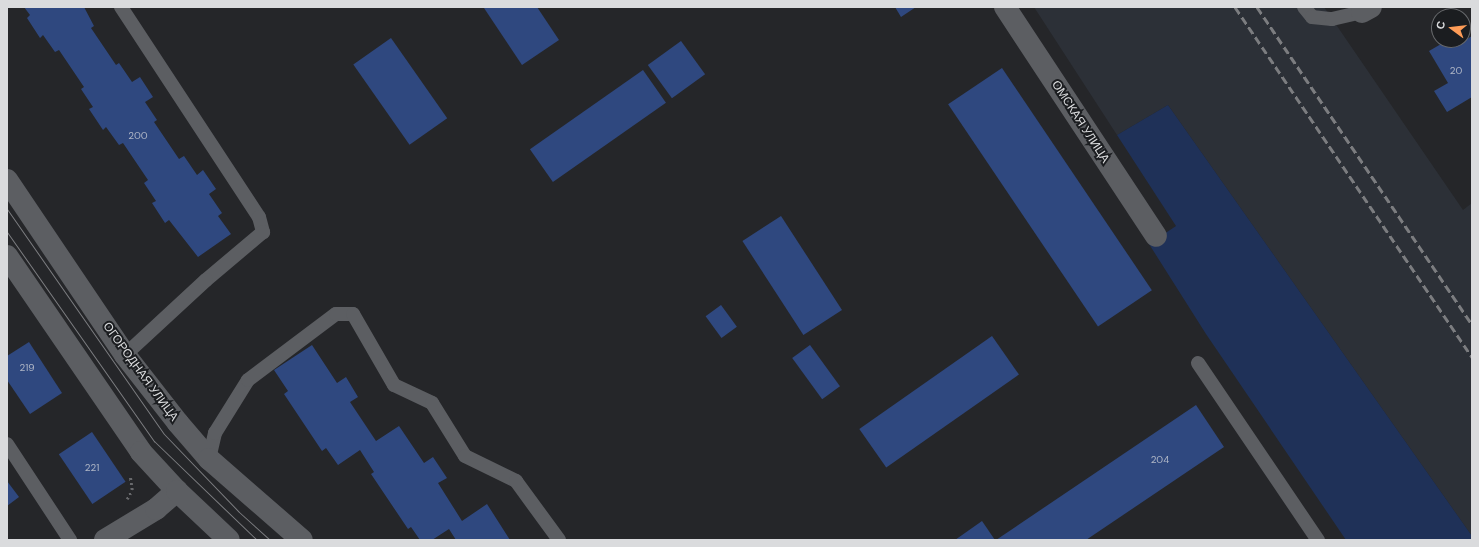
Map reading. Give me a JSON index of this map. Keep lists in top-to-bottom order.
{
  "streets": {
    "street": ["ОМСКАЯ УЛИЦА", "ОГОРОДНАЯ УЛИЦА"]
  },
  "house_numbers": [
    "20",
    "200",
    "219",
    "204",
    "221"
  ],
  "north": "left"
}
